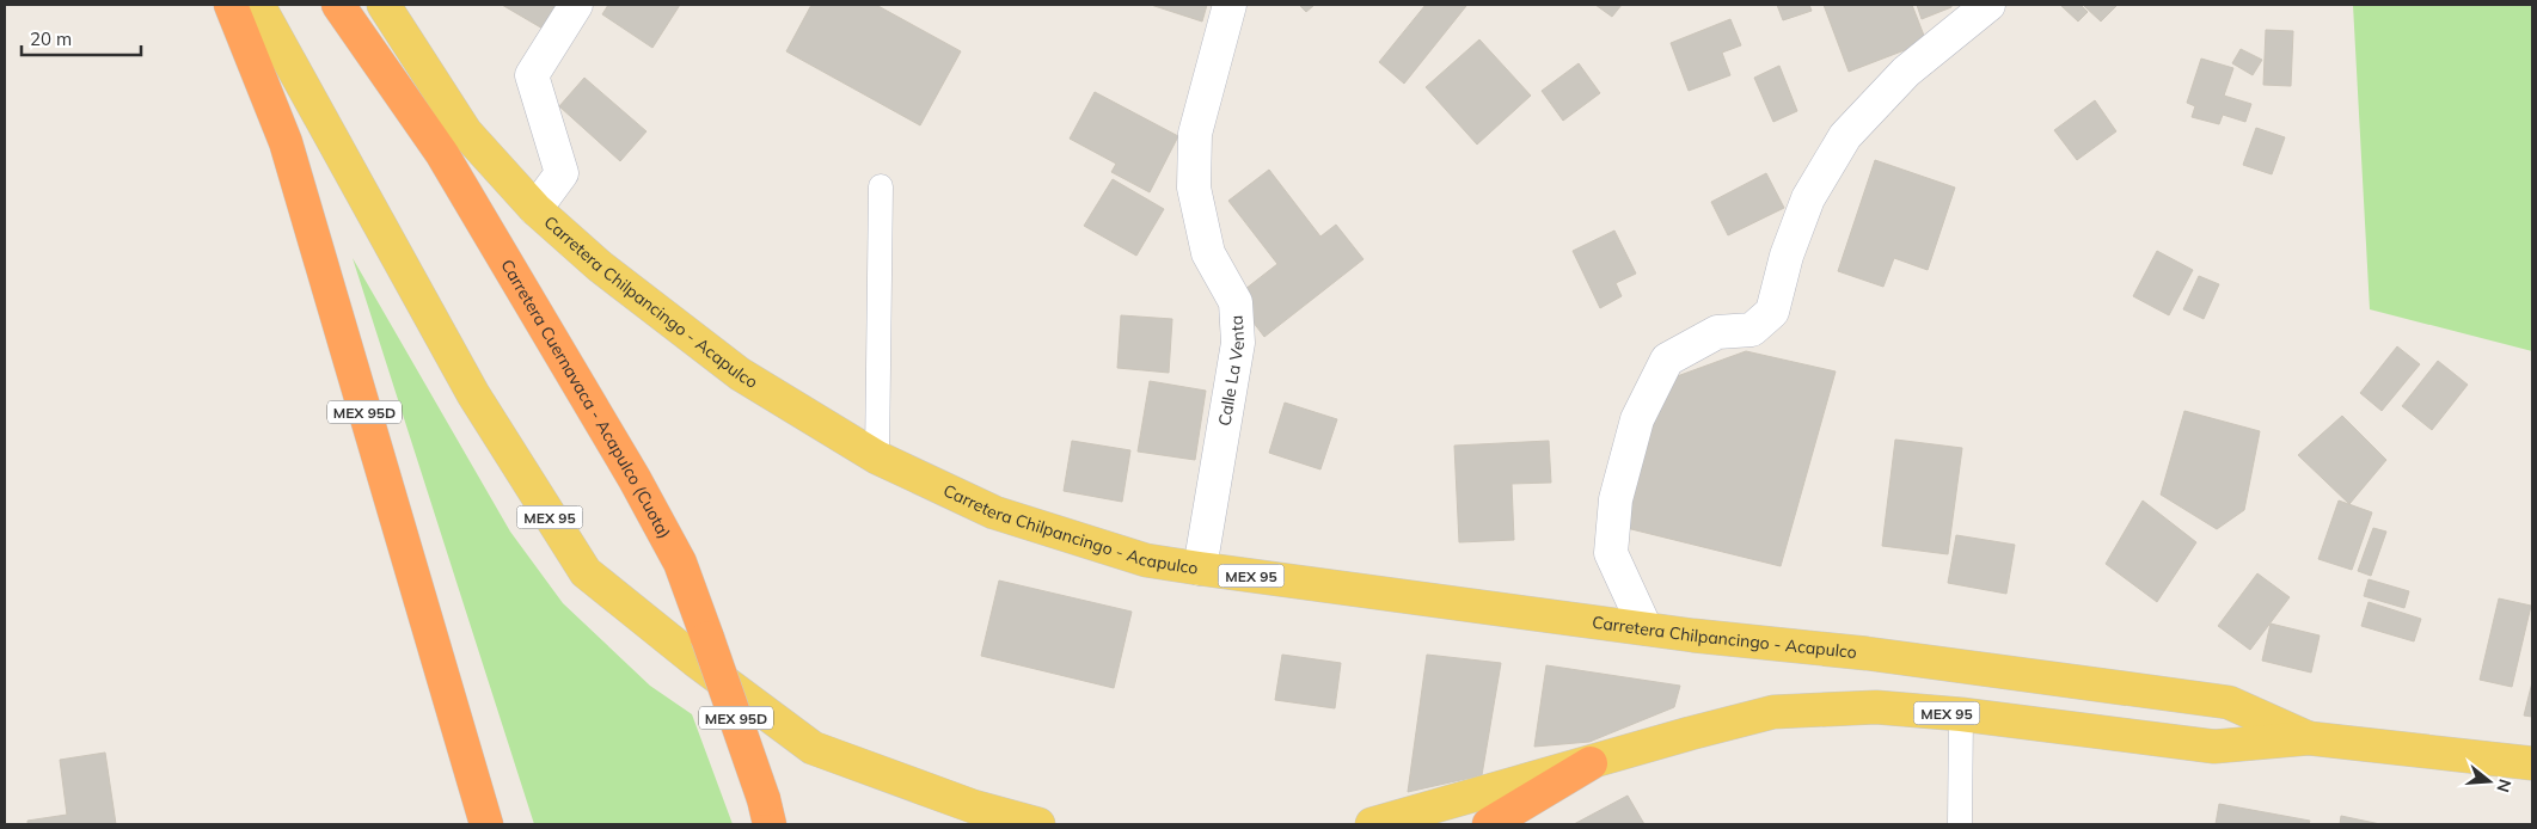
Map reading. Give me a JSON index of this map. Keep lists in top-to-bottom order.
{
  "streets": {
    "highway": ["Carretera Cuernavaca - Acapulco (Cuota)", "MEX 95D"],
    "main road": ["Carretera Chilpancingo - Acapulco", "MEX 95"],
    "street": ["Calle La Venta"]
  },
  "crossings": [
    ["Carretera Chilpancingo - Acapulco", "Calle La Venta"],
    ["Carretera Chilpancingo - Acapulco", "MEX 95"]
  ],
  "scale_bar": "20 m",
  "north": "right"
}
